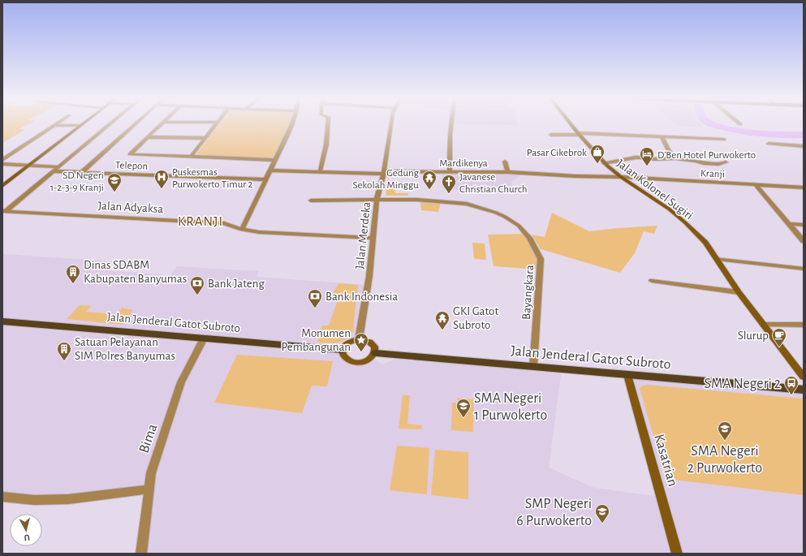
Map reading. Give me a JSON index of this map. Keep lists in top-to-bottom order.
{
  "streets": {
    "main road": ["Jalan Jenderal Gatot Subroto"],
    "street": [
      "Mardikenya",
      "Telepon",
      "Kranji",
      "Jalan Kolonel Sugiri",
      "Jalan Adyaksa",
      "Jalan Merdeka",
      "Bayangkara",
      "Bima",
      "Kasatrian"
    ]
  },
  "crossings": [
    ["Mardikenya", "Kranji"],
    ["Mardikenya", "Jalan Kolonel Sugiri"],
    ["Mardikenya", "Jalan Merdeka"],
    ["Kranji", "Jalan Kolonel Sugiri"],
    ["Jalan Adyaksa", "Jalan Merdeka"],
    ["Jalan Merdeka", "Bayangkara"],
    ["Jalan Merdeka", "Jalan Jenderal Gatot Subroto"],
    ["Bayangkara", "Jalan Jenderal Gatot Subroto"],
    ["Jalan Jenderal Gatot Subroto", "Bima"],
    ["Jalan Jenderal Gatot Subroto", "Kasatrian"]
  ],
  "districts": ["KRANJI"],
  "places": {
    "shop": ["Pasar Cikebrok"],
    "hotel": ["D'Ben Hotel Purwokerto"],
    "hospital": ["Puskesmas Purwokerto Timur 2"],
    "temple": ["Gedung Sekolah Minggu", "GKI Gatot Subroto"],
    "school or university": [
      "SD Negeri 1-2-3-9 Kranji",
      "SMA Negeri 1 Purwokerto",
      "SMA Negeri 2 Purwokerto",
      "SMP Negeri 6 Purwokerto"
    ],
    "church": ["Javanese Christian Church"],
    "building": ["Dinas SDABM Kabupaten Banyumas", "Satuan Pelayanan SIM Polres Banyumas"],
    "bank": ["Bank Jateng", "Bank Indonesia"],
    "cafe": ["Slurup"],
    "place": ["Monumen Pembangunan"],
    "bus stop": ["SMA Negeri 2"]
  },
  "north": "bottom"
}
